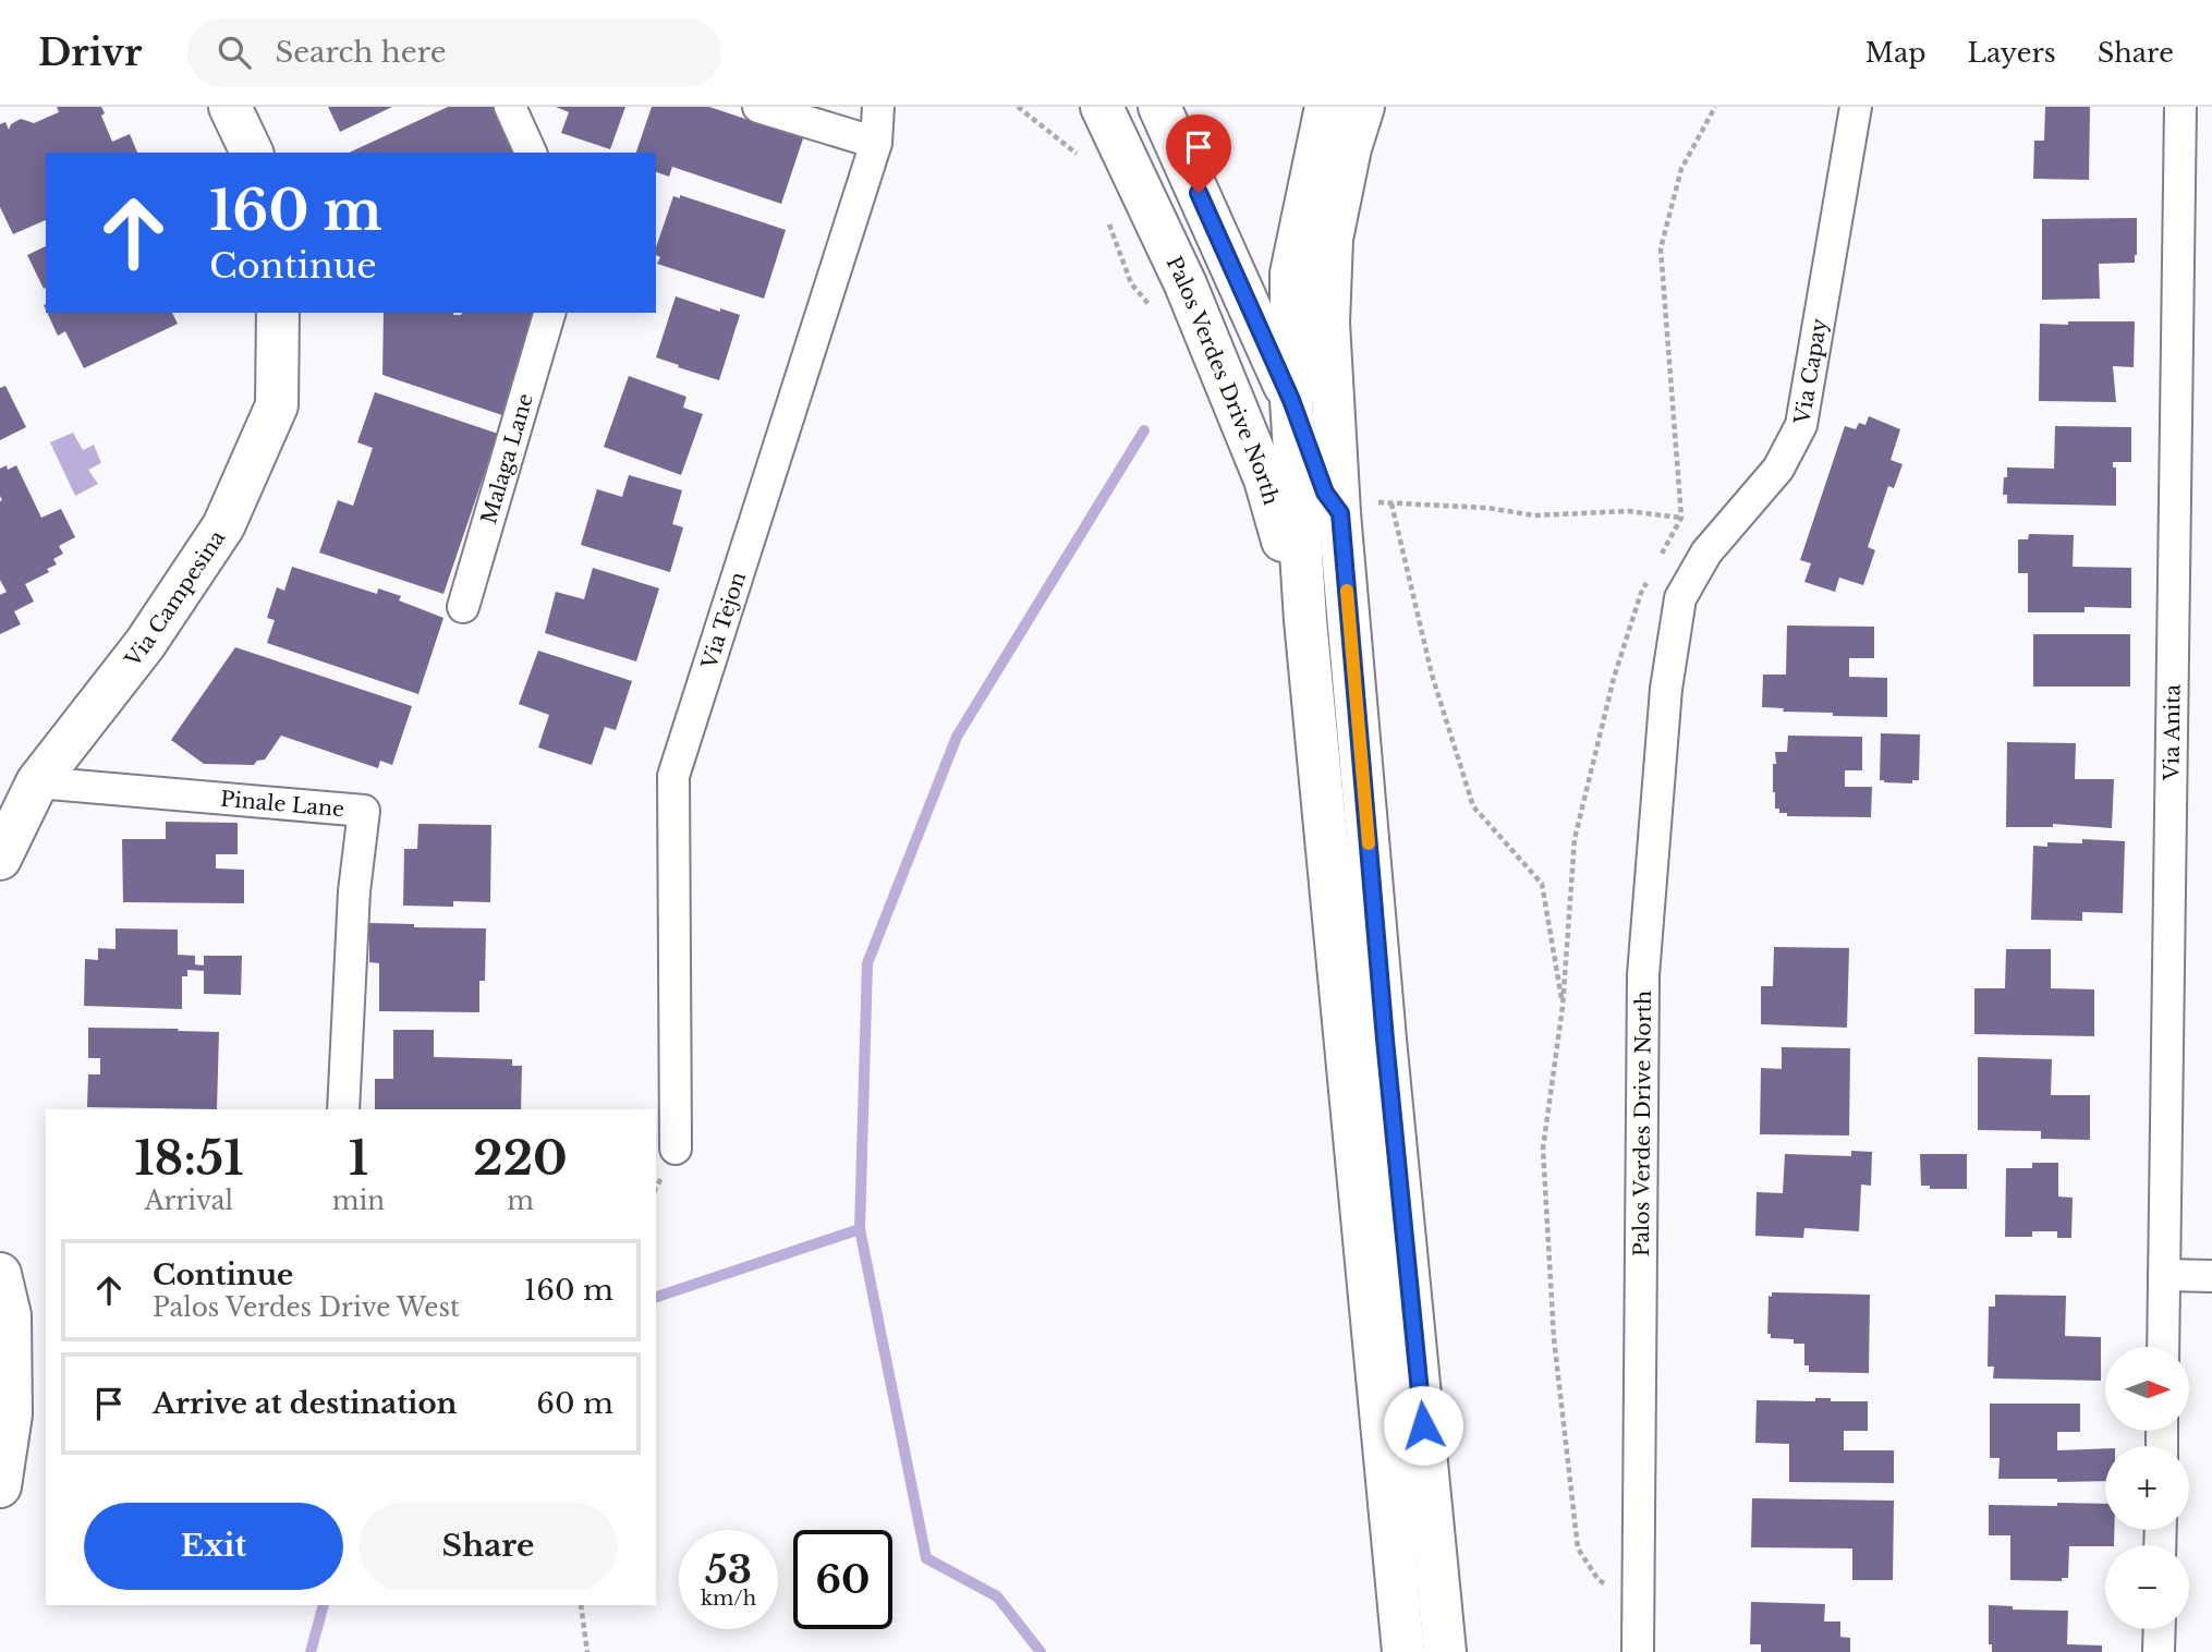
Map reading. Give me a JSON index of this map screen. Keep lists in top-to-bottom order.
{
  "streets": {
    "main road": ["Palos Verdes Drive North", "Via Campesina"],
    "street": [
      "Via Capay",
      "Malaga Lane",
      "Via Tejon",
      "Via Anita",
      "Pinale Lane"
    ]
  },
  "crossings": [
    ["Via Capay", "Palos Verdes Drive North"],
    ["Via Campesina", "Pinale Lane"]
  ],
  "north": "right",
  "page": {
    "header": "Drivr",
    "search": "Search here",
    "nav": ["Map", "Layers", "Share"],
    "turn": ["160 m", "Continue"],
    "eta": [
      "18:51",
      "Arrival",
      "1",
      "min",
      "220",
      "m"
    ],
    "list": [
      {
        "name": "Continue",
        "note": "Palos Verdes Drive West",
        "value": "160 m"
      },
      {
        "name": "Arrive at destination",
        "value": "60 m"
      }
    ],
    "map_buttons": ["+", "−"],
    "buttons": ["Exit", "Share"],
    "speed": "53 km/h",
    "limit": "60"
  }
}
